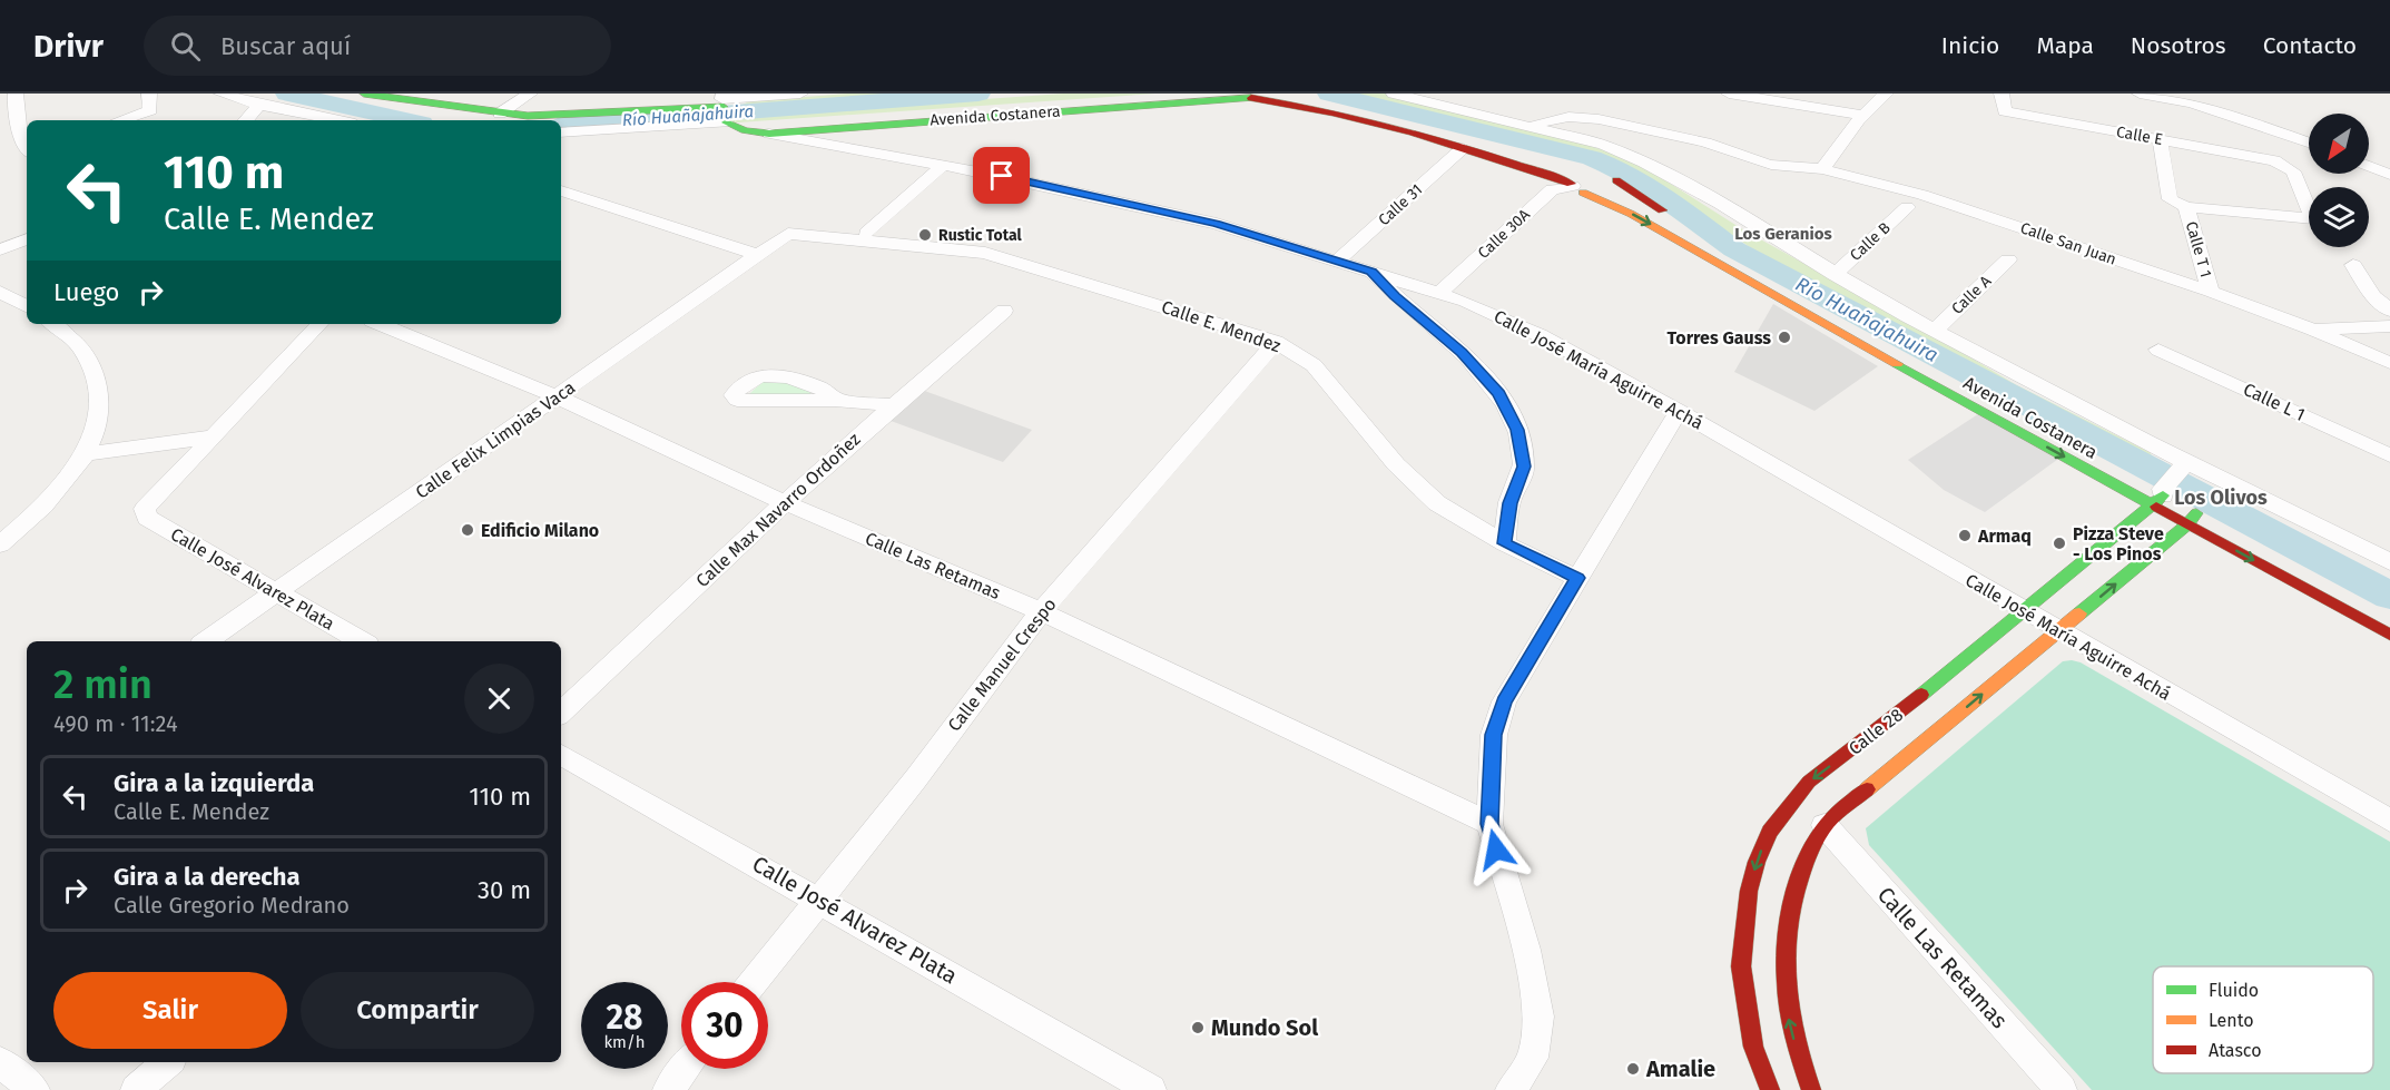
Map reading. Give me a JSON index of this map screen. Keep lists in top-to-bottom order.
{
  "streets": {
    "main road": ["Avenida Costanera", "Calle José María Aguirre Achá", "Calle 28"],
    "street": [
      "Calle E",
      "Calle 31",
      "Calle 30A",
      "Calle B",
      "Calle San Juan",
      "Calle T 1",
      "Calle A",
      "Calle E. Mendez",
      "Calle L 1",
      "Calle Felix Limpias Vaca",
      "Calle Max Navarro Ordoñez",
      "Calle Las Retamas",
      "Calle José Alvarez Plata",
      "Calle Manuel Crespo"
    ]
  },
  "crossings": [
    ["Avenida Costanera", "Calle 31"],
    ["Avenida Costanera", "Calle 30A"],
    ["Avenida Costanera", "Calle José María Aguirre Achá"],
    ["Avenida Costanera", "Calle 28"],
    ["Calle E", "Calle T 1"],
    ["Calle 31", "Calle José María Aguirre Achá"],
    ["Calle 30A", "Calle José María Aguirre Achá"],
    ["Calle San Juan", "Calle T 1"],
    ["Calle E. Mendez", "Calle Felix Limpias Vaca"],
    ["Calle E. Mendez", "Calle Manuel Crespo"],
    ["Calle José María Aguirre Achá", "Calle 28"],
    ["Calle Felix Limpias Vaca", "Calle Las Retamas"],
    ["Calle Felix Limpias Vaca", "Calle José Alvarez Plata"],
    ["Calle Max Navarro Ordoñez", "Calle Las Retamas"],
    ["Calle Las Retamas", "Calle Manuel Crespo"],
    ["Calle Las Retamas", "Calle 28"],
    ["Calle José Alvarez Plata", "Calle Manuel Crespo"]
  ],
  "districts": ["Los Geranios", "Los Olivos"],
  "water": ["Río Huañajahuira"],
  "places": [
    "Rustic Total",
    "Torres Gauss",
    "Edificio Milano",
    "Armaq",
    "Pizza Steve - Los Pinos",
    "Mundo Sol",
    "Amalie"
  ],
  "legend": ["Fluido", "Lento", "Atasco"],
  "north": "bottom left",
  "page": {
    "header": "Drivr",
    "search": "Buscar aquí",
    "nav": [
      "Inicio",
      "Mapa",
      "Nosotros",
      "Contacto"
    ],
    "turn": ["110 m", "Calle E. Mendez"],
    "then": "Luego",
    "heading": ["2 min", "490 m · 11:24"],
    "list": [
      {
        "name": "Gira a la izquierda",
        "note": "Calle E. Mendez",
        "value": "110 m"
      },
      {
        "name": "Gira a la derecha",
        "note": "Calle Gregorio Medrano",
        "value": "30 m"
      }
    ],
    "buttons": ["Salir", "Compartir"],
    "speed": "28 km/h",
    "limit": "30"
  }
}
